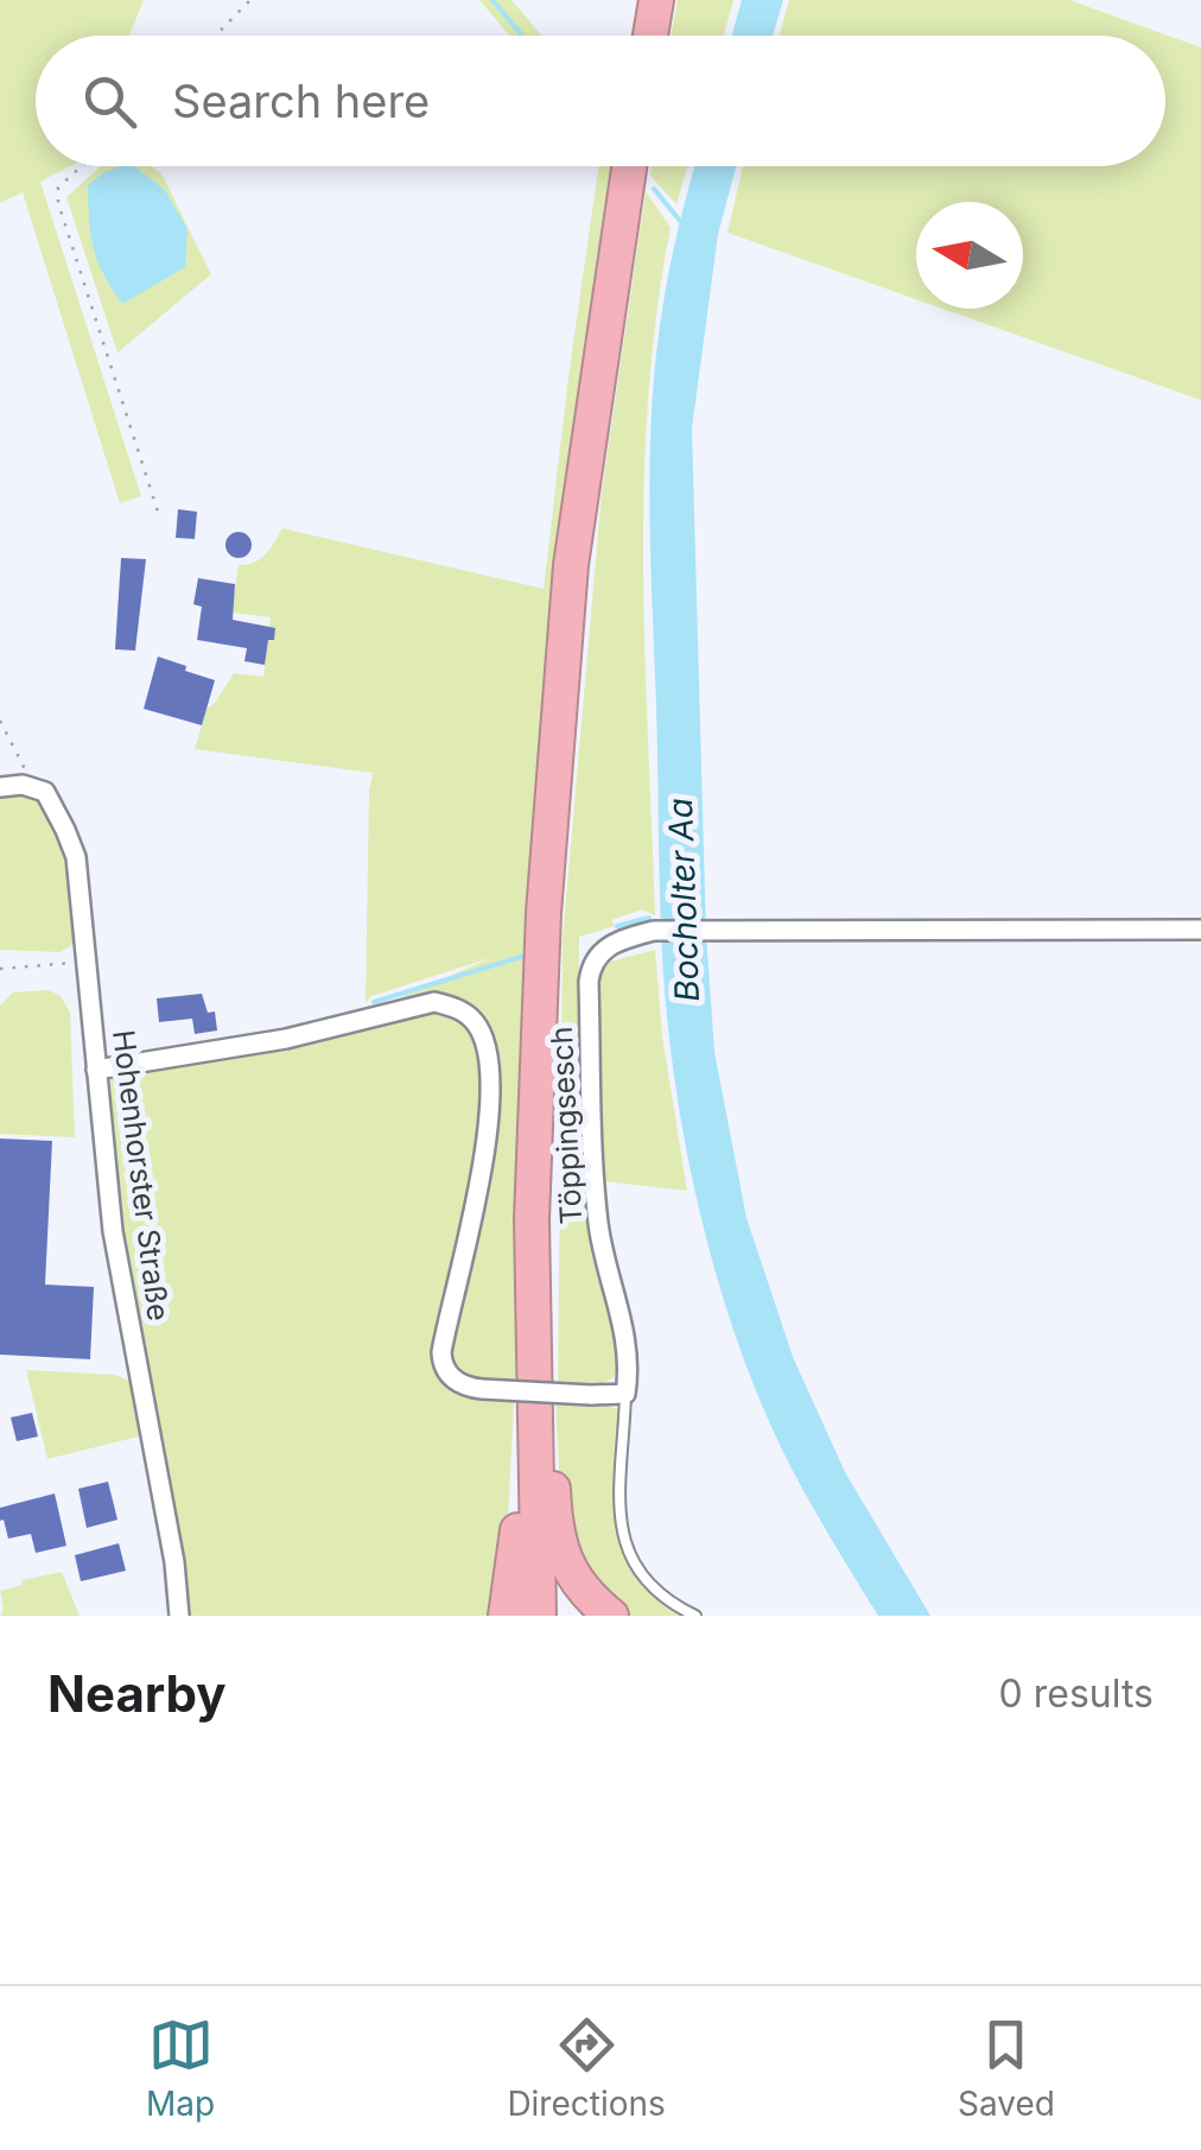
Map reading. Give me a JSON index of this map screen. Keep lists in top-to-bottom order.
{
  "streets": {
    "street": ["Töppingsesch", "Hohenhorster Straße"]
  },
  "water": ["Bocholter Aa"],
  "north": "left",
  "page": {
    "search": "Search here",
    "heading": ["Nearby", "0 results"],
    "nav": ["Map", "Directions", "Saved"]
  }
}
